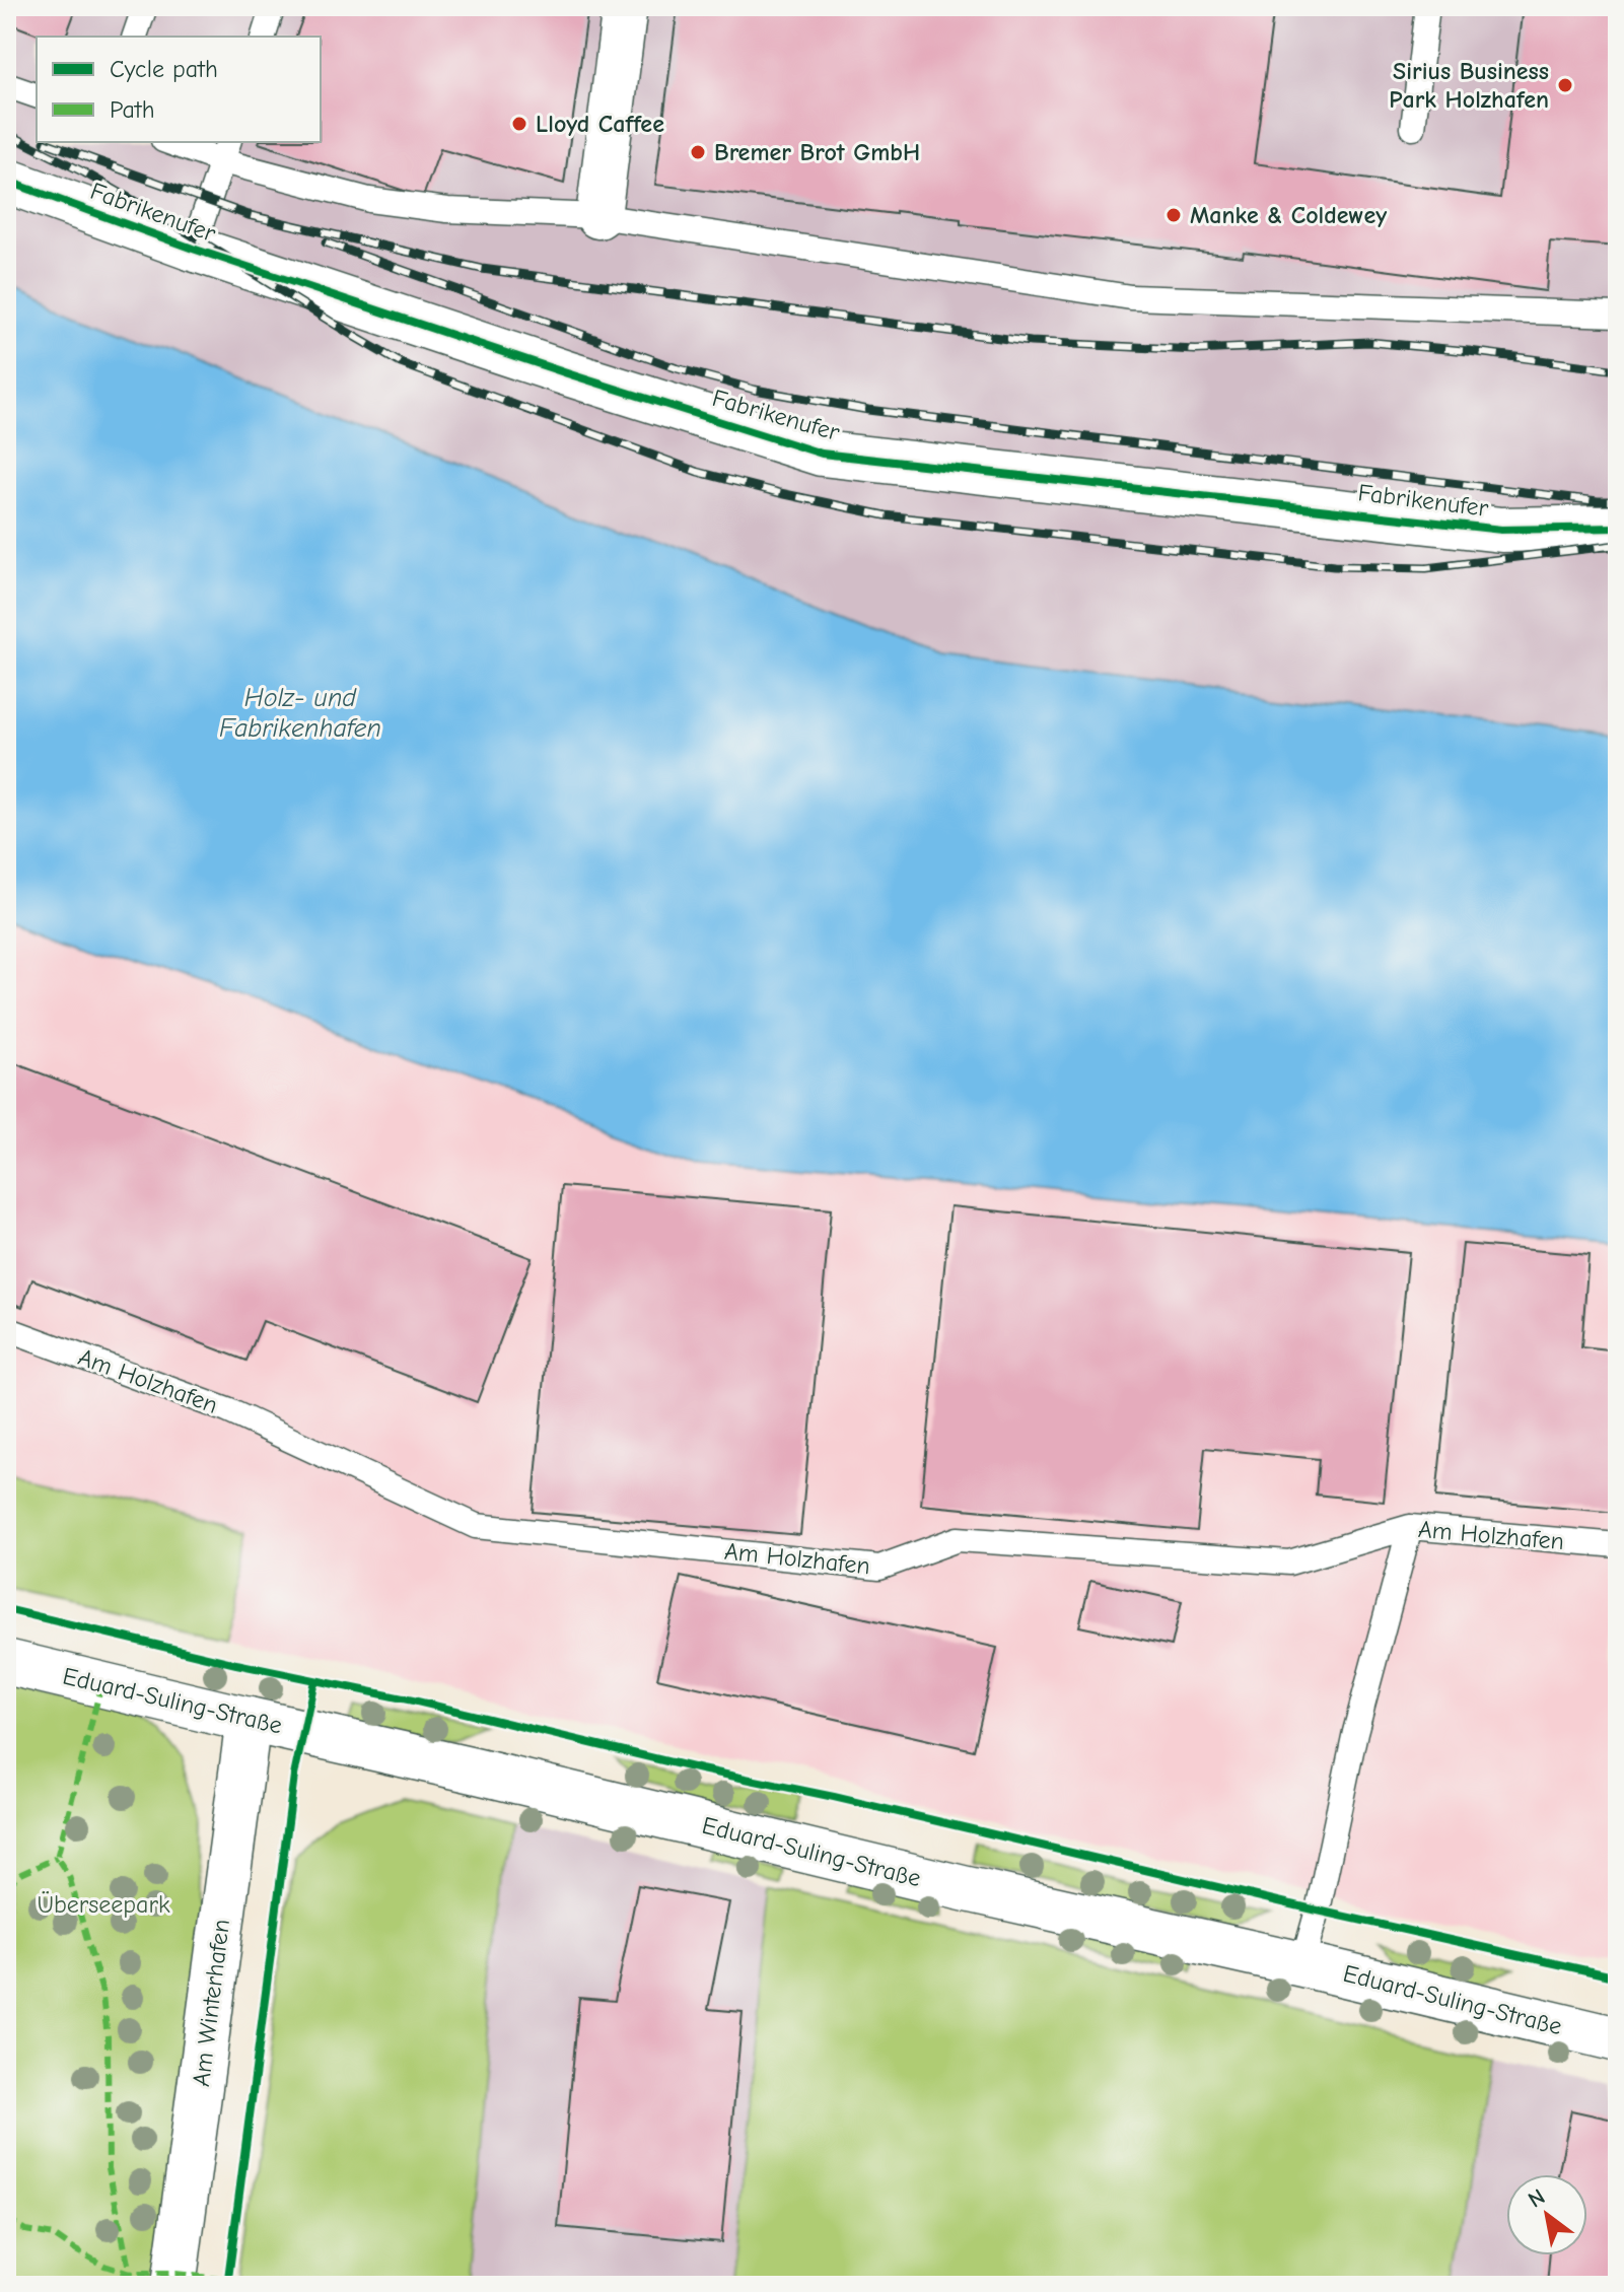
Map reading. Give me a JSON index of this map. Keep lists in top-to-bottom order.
{
  "streets": {
    "street": ["Fabrikenufer", "Eduard-Suling-Straße", "Am Winterhafen"],
    "lane": ["Am Holzhafen"]
  },
  "crossings": [
    ["Eduard-Suling-Straße", "Am Winterhafen"]
  ],
  "water": ["Holz- und Fabrikenhafen"],
  "parks": ["Überseepark"],
  "places": [
    "Sirius Business Park Holzhafen",
    "Lloyd Caffee",
    "Bremer Brot GmbH",
    "Manke & Coldewey"
  ],
  "legend": ["Cycle path", "Path"],
  "north": "top left"
}
